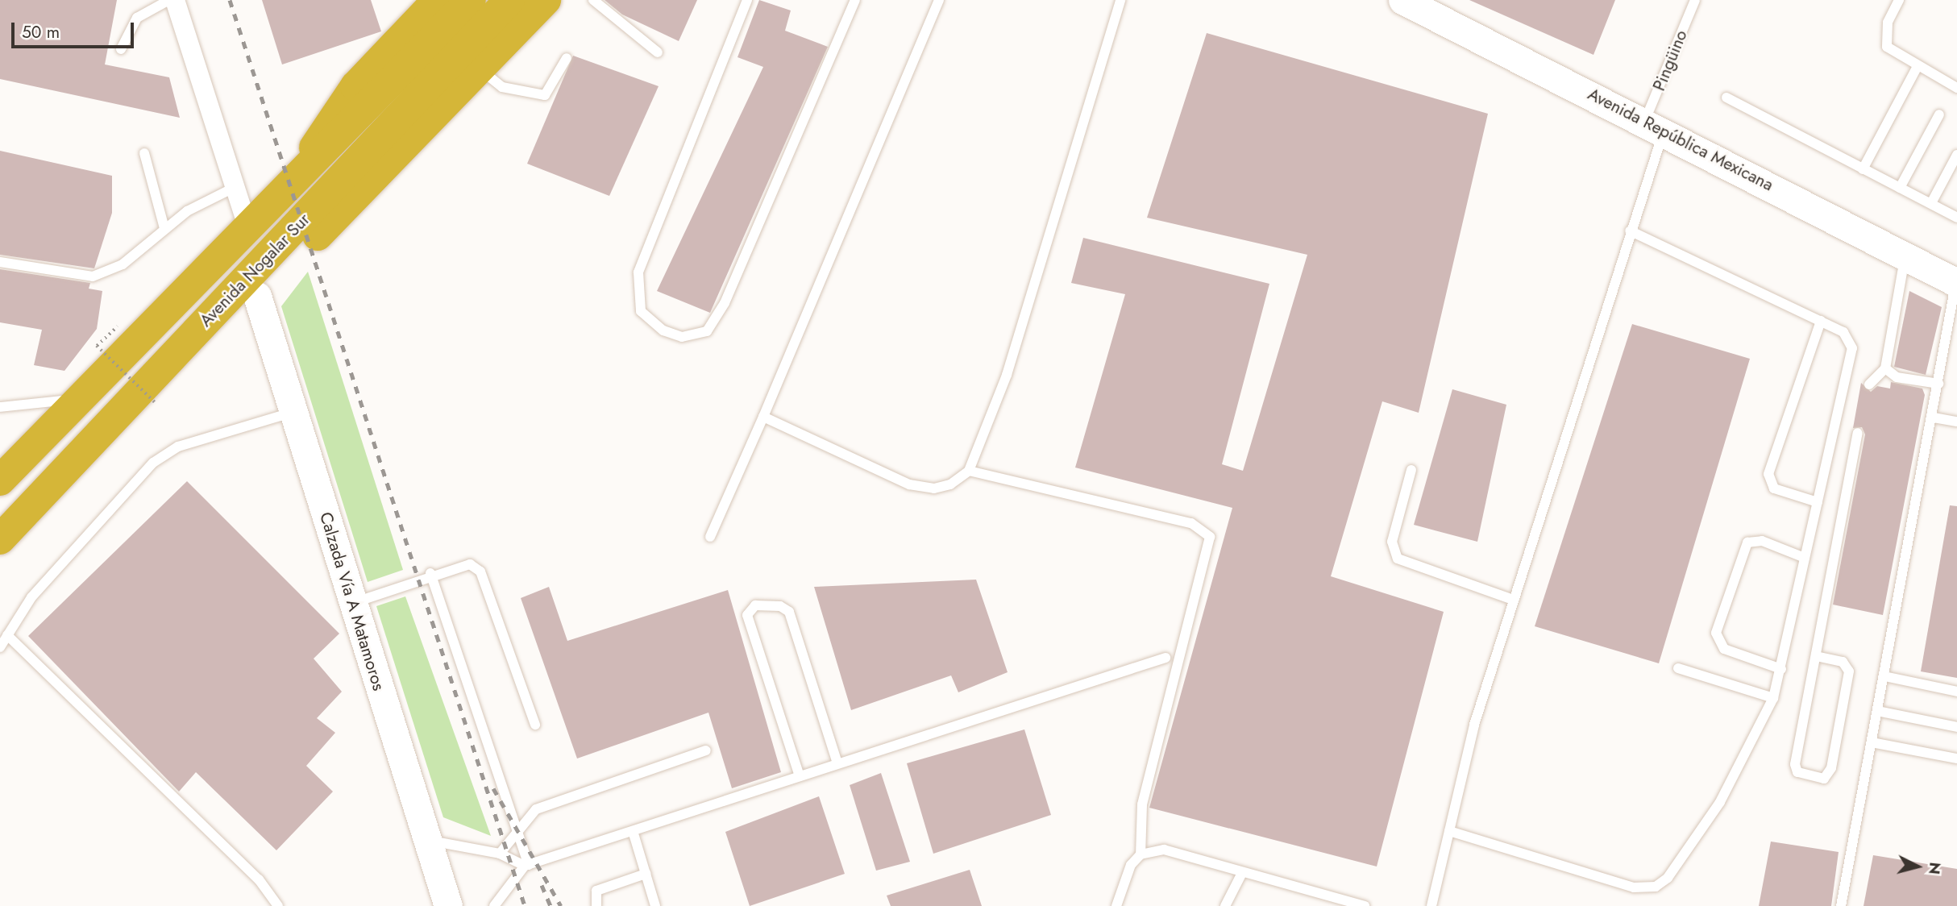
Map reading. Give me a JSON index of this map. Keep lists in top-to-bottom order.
{
  "streets": {
    "highway": ["Avenida Nogalar Sur"],
    "street": ["Avenida República Mexicana", "Calzada Vía A Matamoros"],
    "lane": ["Pingüino"]
  },
  "crossings": [
    ["Pingüino", "Avenida República Mexicana"]
  ],
  "scale_bar": "50 m",
  "north": "right"
}
